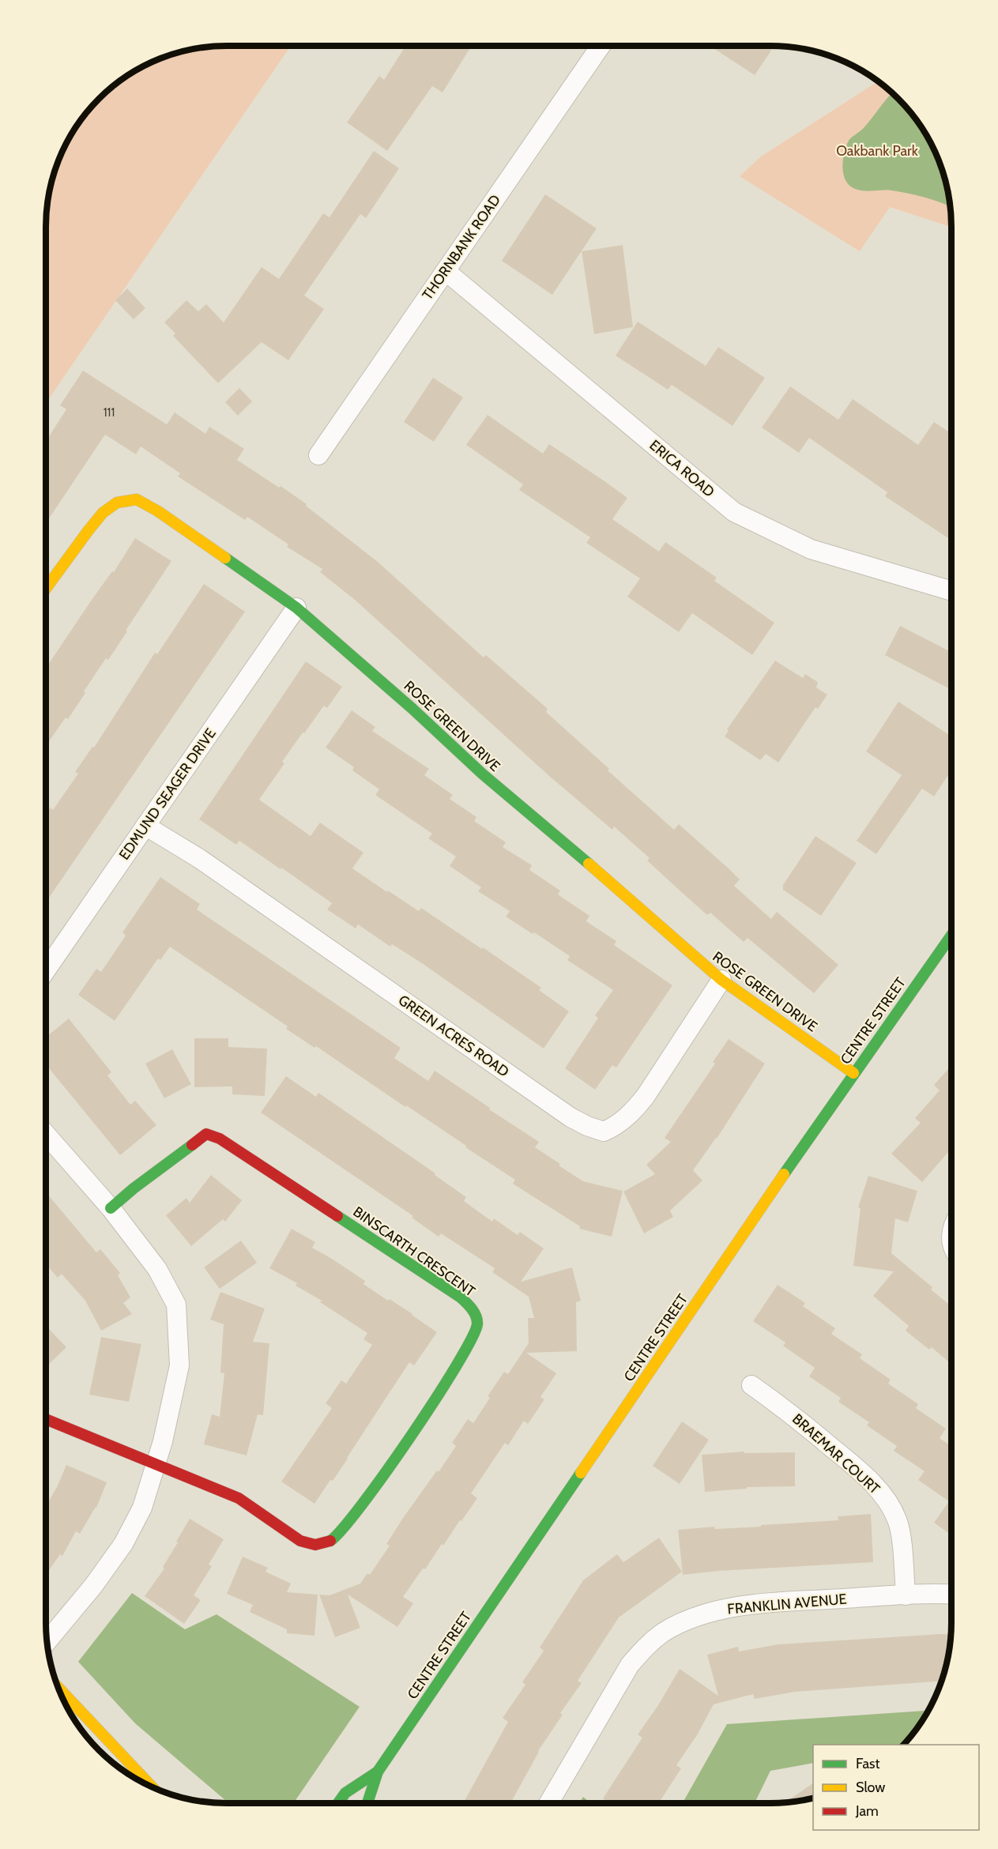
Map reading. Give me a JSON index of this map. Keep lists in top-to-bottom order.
{
  "streets": {
    "street": [
      "THORNBANK ROAD",
      "ERICA ROAD",
      "ROSE GREEN DRIVE",
      "EDMUND SEAGER DRIVE",
      "CENTRE STREET",
      "GREEN ACRES ROAD",
      "BINSCARTH CRESCENT",
      "BRAEMAR COURT",
      "FRANKLIN AVENUE"
    ]
  },
  "crossings": [
    ["THORNBANK ROAD", "ERICA ROAD"],
    ["ROSE GREEN DRIVE", "EDMUND SEAGER DRIVE"],
    ["ROSE GREEN DRIVE", "CENTRE STREET"],
    ["ROSE GREEN DRIVE", "GREEN ACRES ROAD"],
    ["EDMUND SEAGER DRIVE", "GREEN ACRES ROAD"],
    ["BRAEMAR COURT", "FRANKLIN AVENUE"]
  ],
  "parks": ["Oakbank Park"],
  "house_numbers": ["111"],
  "legend": ["Fast", "Slow", "Jam"]
}
